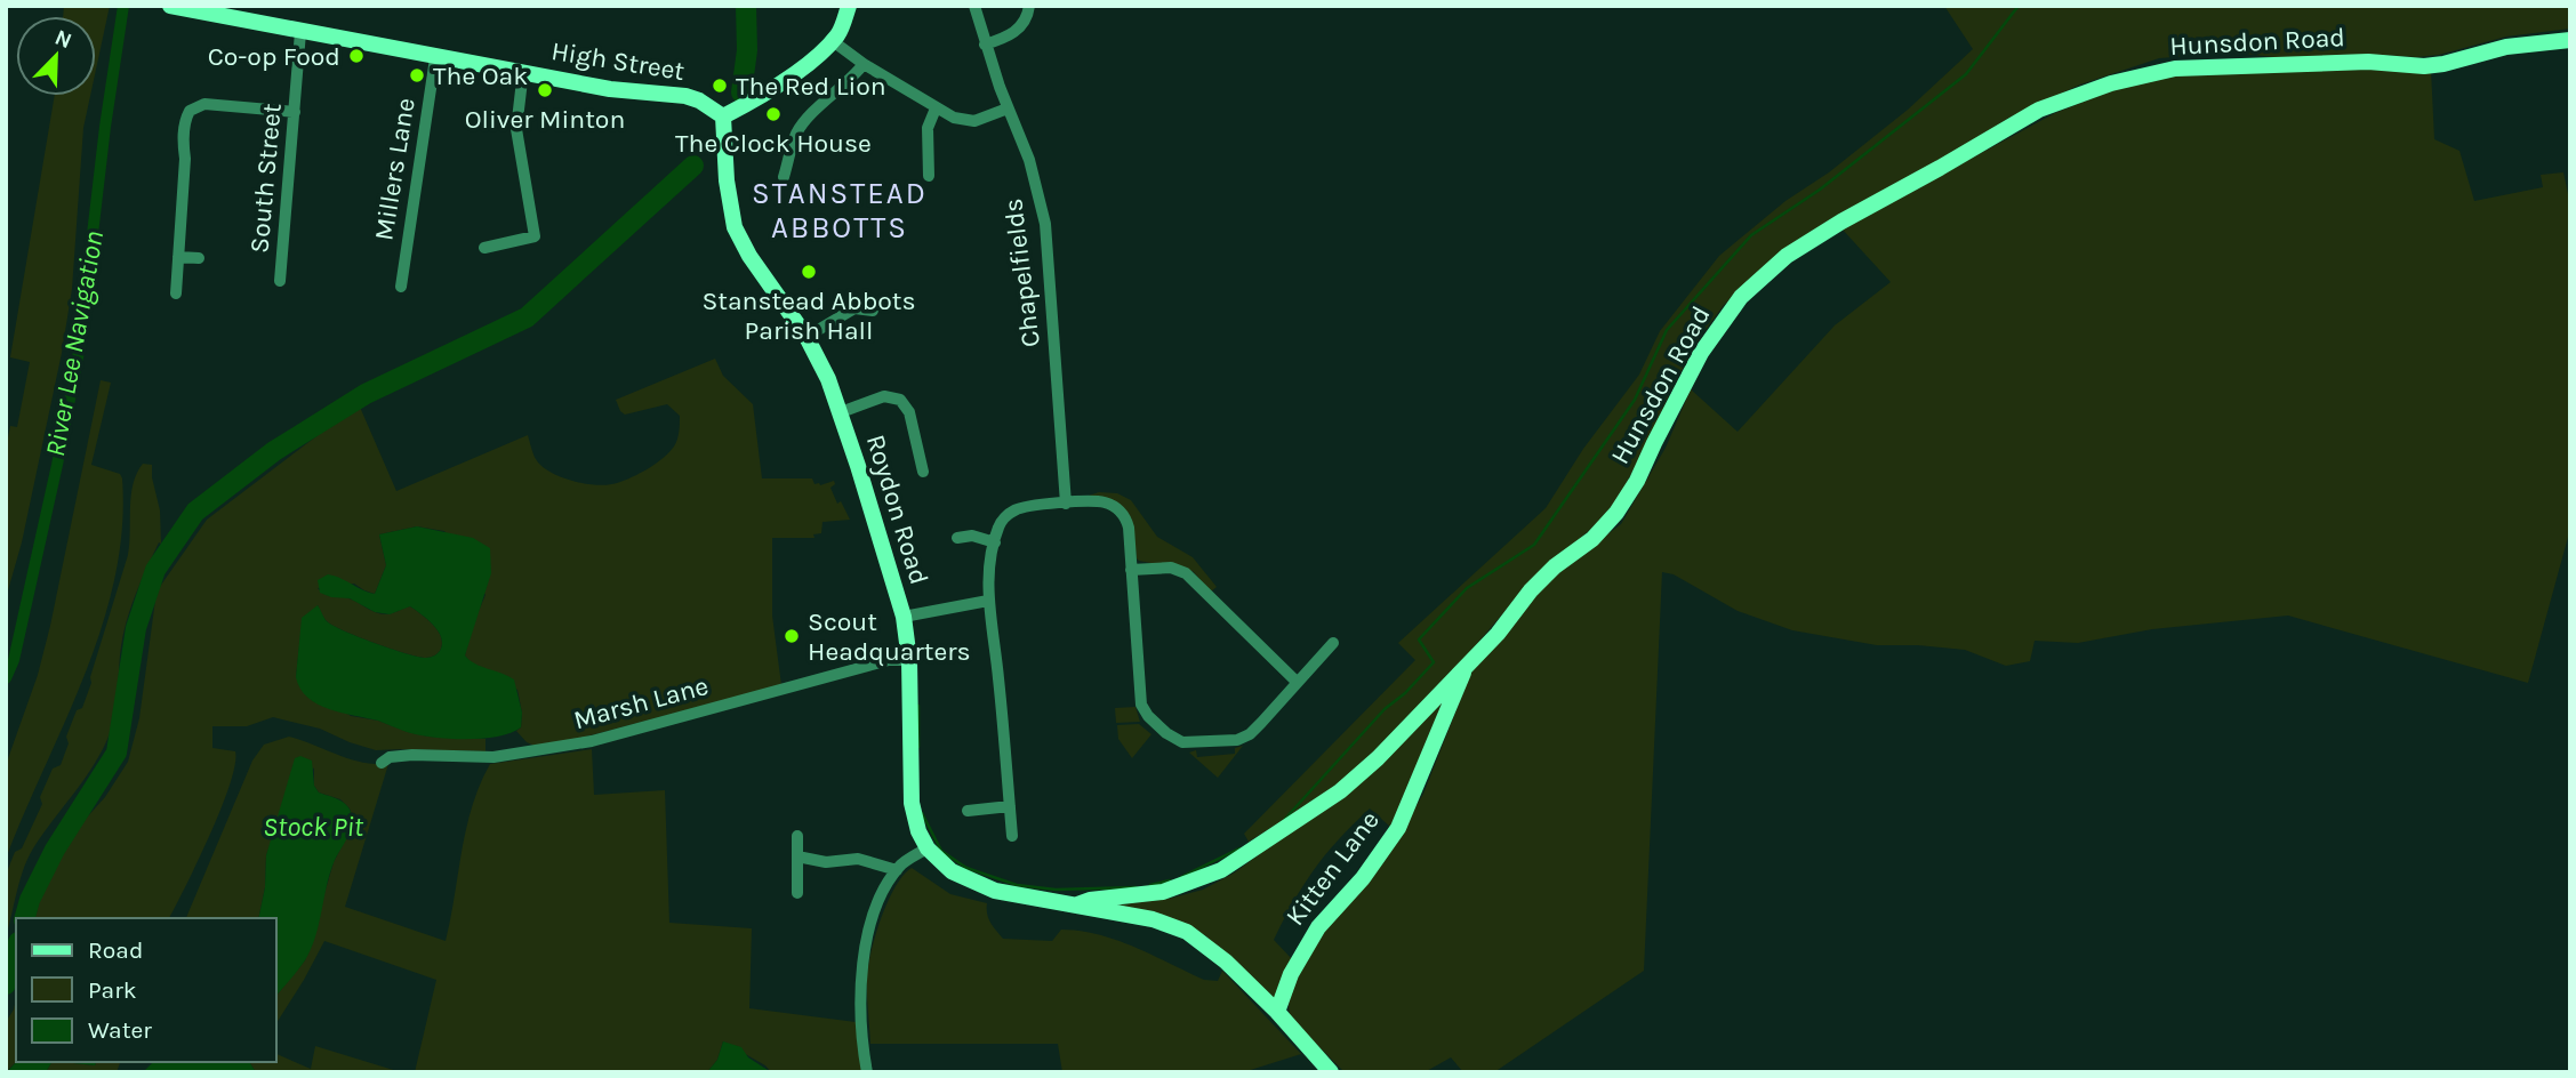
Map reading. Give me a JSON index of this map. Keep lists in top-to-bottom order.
{
  "streets": {
    "main road": [
      "Hunsdon Road",
      "High Street",
      "Roydon Road",
      "Kitten Lane"
    ],
    "street": [
      "Millers Lane",
      "South Street",
      "Chapelfields",
      "Marsh Lane"
    ]
  },
  "crossings": [
    ["Hunsdon Road", "Kitten Lane"],
    ["High Street", "Millers Lane"],
    ["High Street", "South Street"],
    ["High Street", "Roydon Road"],
    ["Roydon Road", "Marsh Lane"]
  ],
  "districts": ["STANSTEAD ABBOTTS"],
  "water": ["River Lee Navigation", "Stock Pit"],
  "places": [
    "Co-op Food",
    "The Oak",
    "The Red Lion",
    "Oliver Minton",
    "The Clock House",
    "Stanstead Abbots Parish Hall",
    "Scout Headquarters"
  ],
  "legend": ["Road", "Park", "Water"],
  "north": "top right"
}
